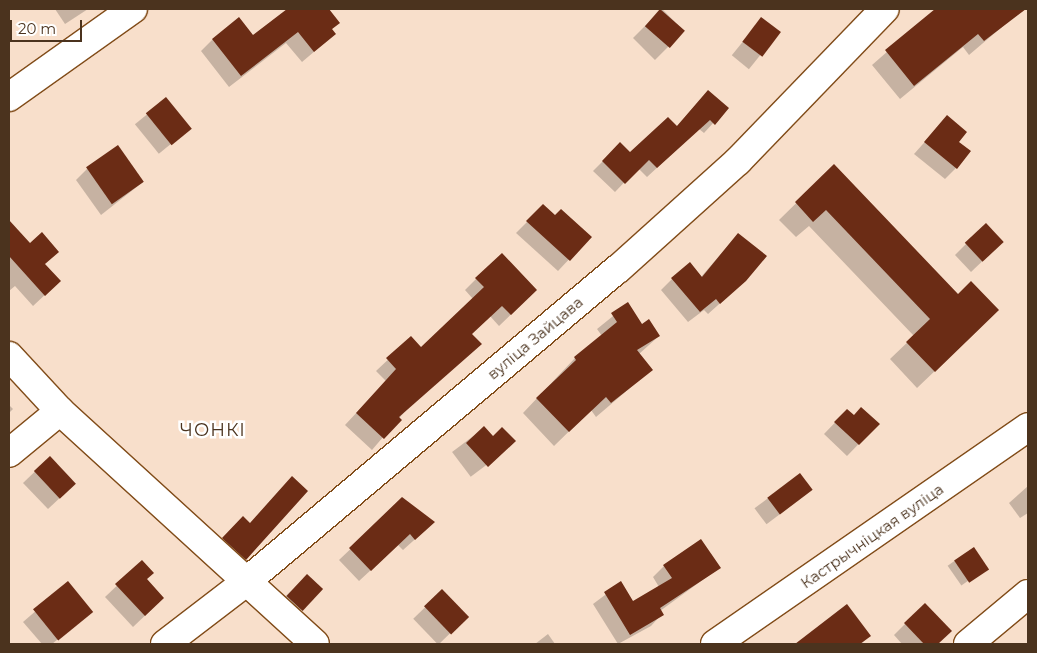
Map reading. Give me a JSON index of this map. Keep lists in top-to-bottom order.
{
  "streets": {
    "street": ["вуліца Зайцава", "Кастрычніцкая вуліца"]
  },
  "districts": ["ЧОНКІ"],
  "scale_bar": "20 m"
}
